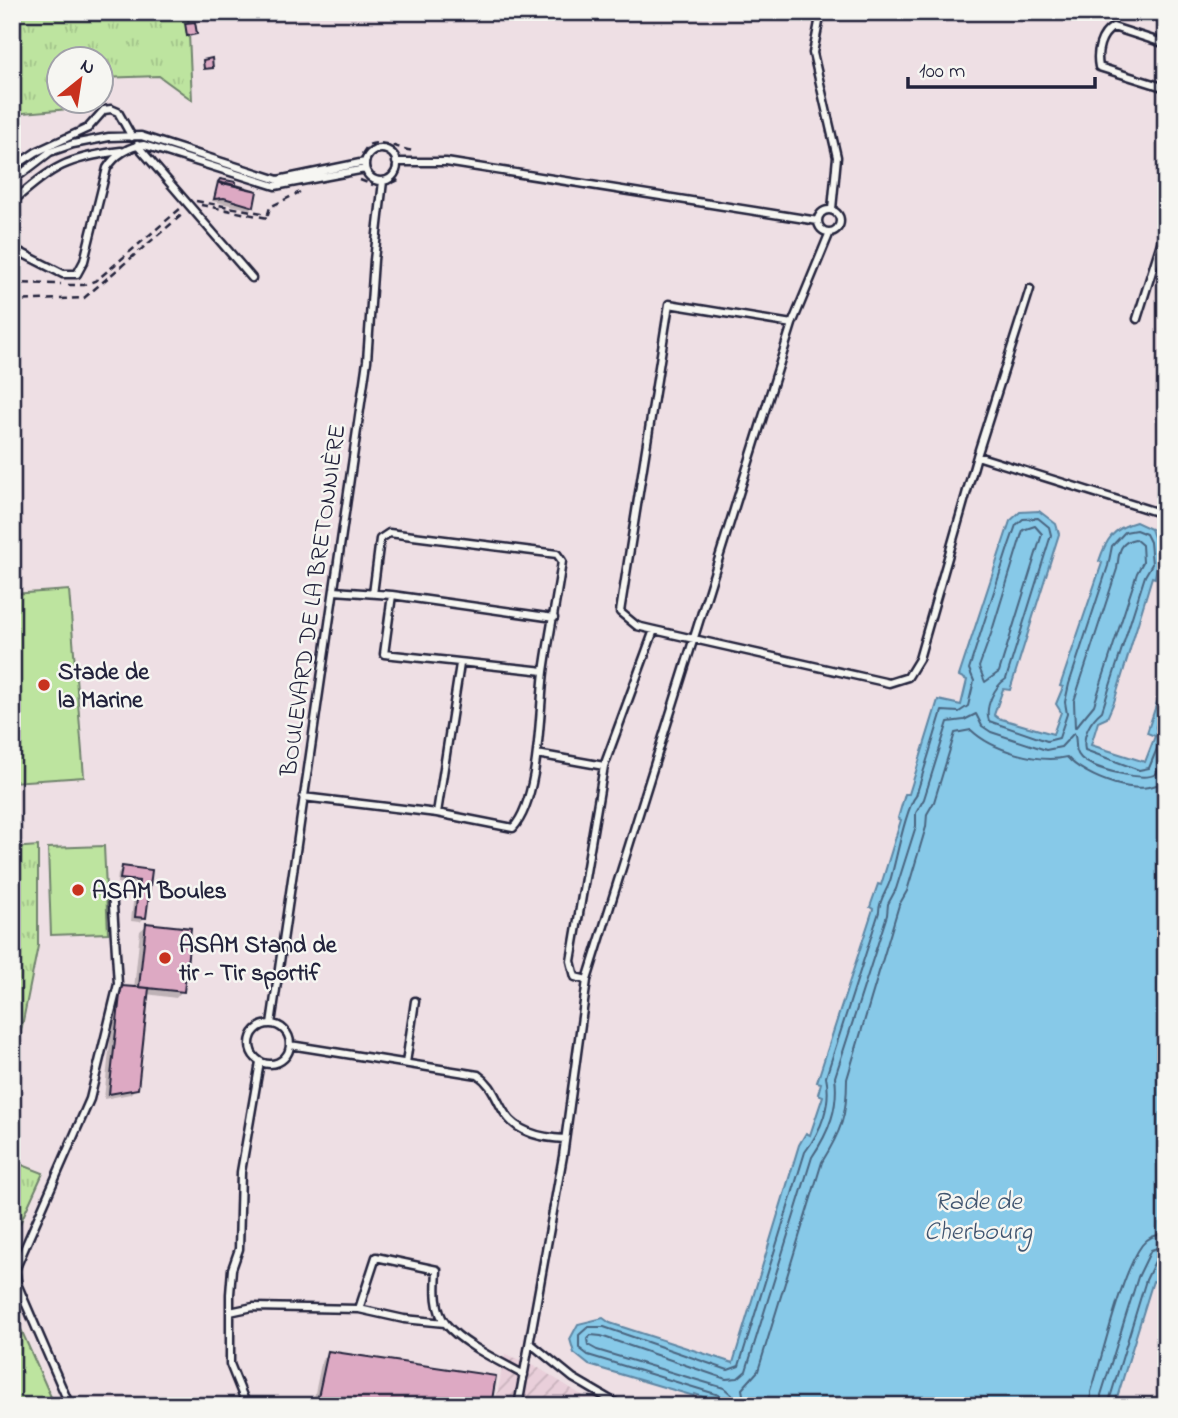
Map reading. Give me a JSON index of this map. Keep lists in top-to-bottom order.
{
  "streets": {
    "lane": ["BOULEVARD DE LA BRETONNIÈRE"]
  },
  "water": ["Rade de Cherbourg"],
  "places": ["Stade de la Marine", "ASAM Boules", "ASAM Stand de tir - Tir sportif"],
  "scale_bar": "100 m",
  "north": "top right"
}
